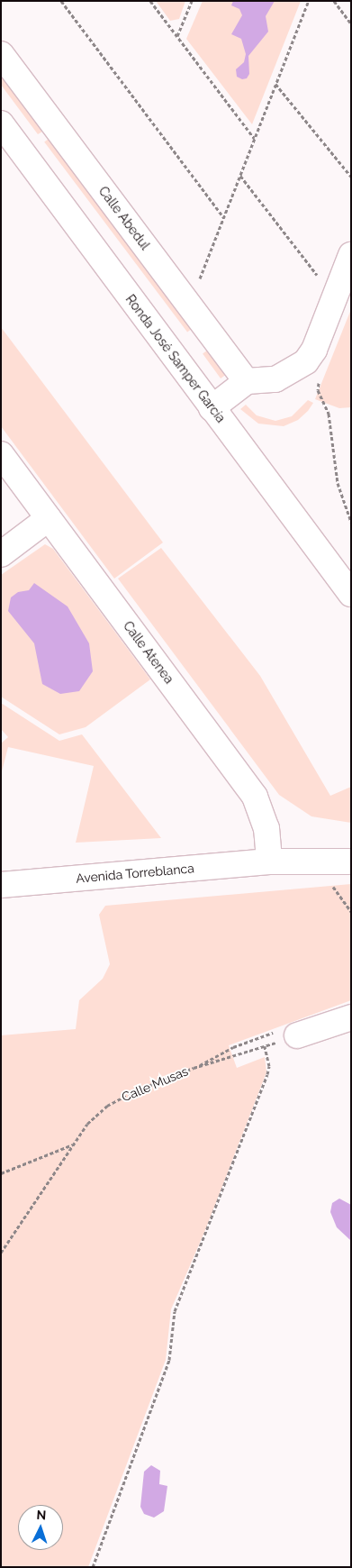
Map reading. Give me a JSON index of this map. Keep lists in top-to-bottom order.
{
  "streets": {
    "street": [
      "Calle Abedul",
      "Ronda José Samper García",
      "Calle Atenea",
      "Avenida Torreblanca"
    ],
    "path": ["Calle Musas"]
  },
  "crossings": [
    ["Calle Atenea", "Avenida Torreblanca"]
  ],
  "north": "top"
}
